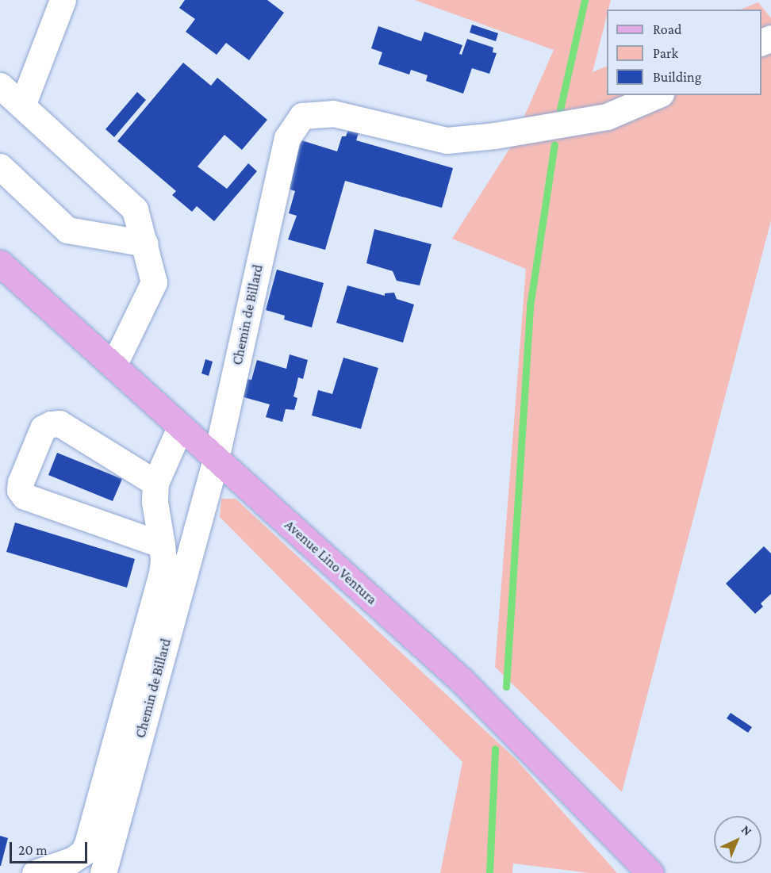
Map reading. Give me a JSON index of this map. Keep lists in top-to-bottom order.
{
  "streets": {
    "main road": ["Avenue Lino Ventura"],
    "street": ["Chemin de Billard"]
  },
  "crossings": [
    ["Chemin de Billard", "Avenue Lino Ventura"]
  ],
  "legend": ["Road", "Park", "Building"],
  "scale_bar": "20 m",
  "north": "top right"
}
